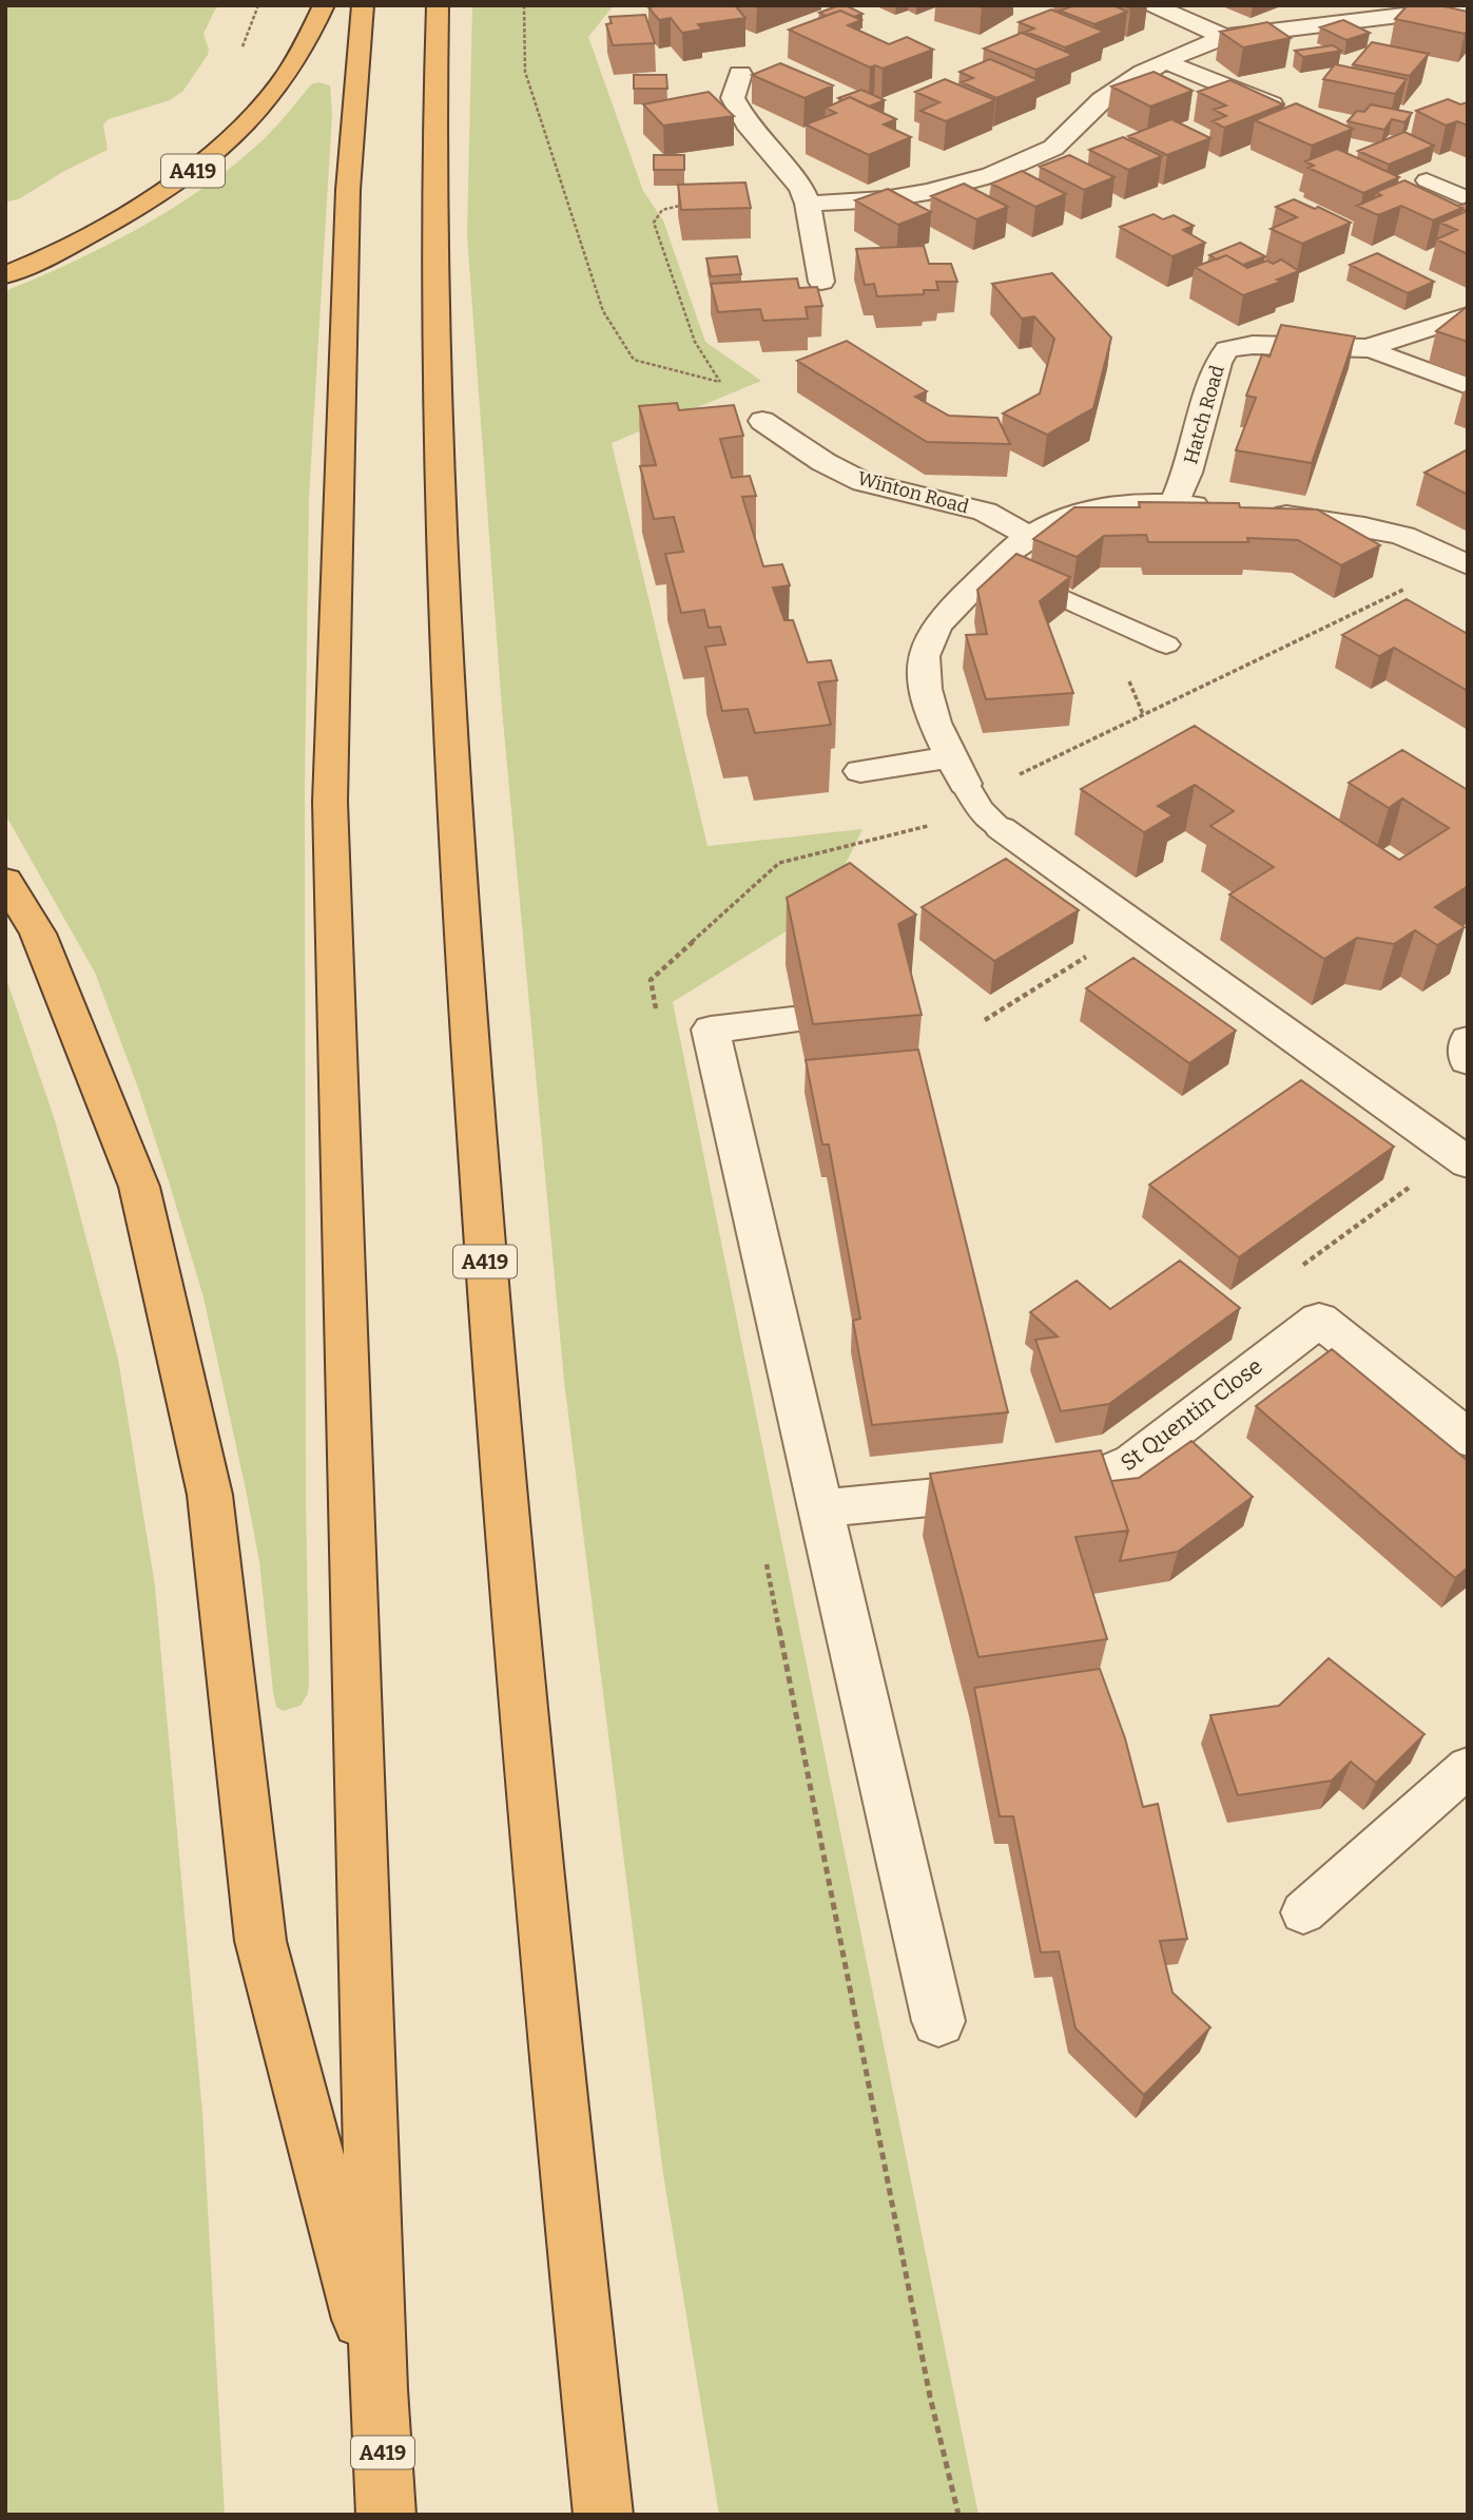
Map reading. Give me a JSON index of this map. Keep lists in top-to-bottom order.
{
  "streets": {
    "highway": ["A419"],
    "street": ["Hatch Road", "Winton Road", "St Quentin Close"]
  }
}
